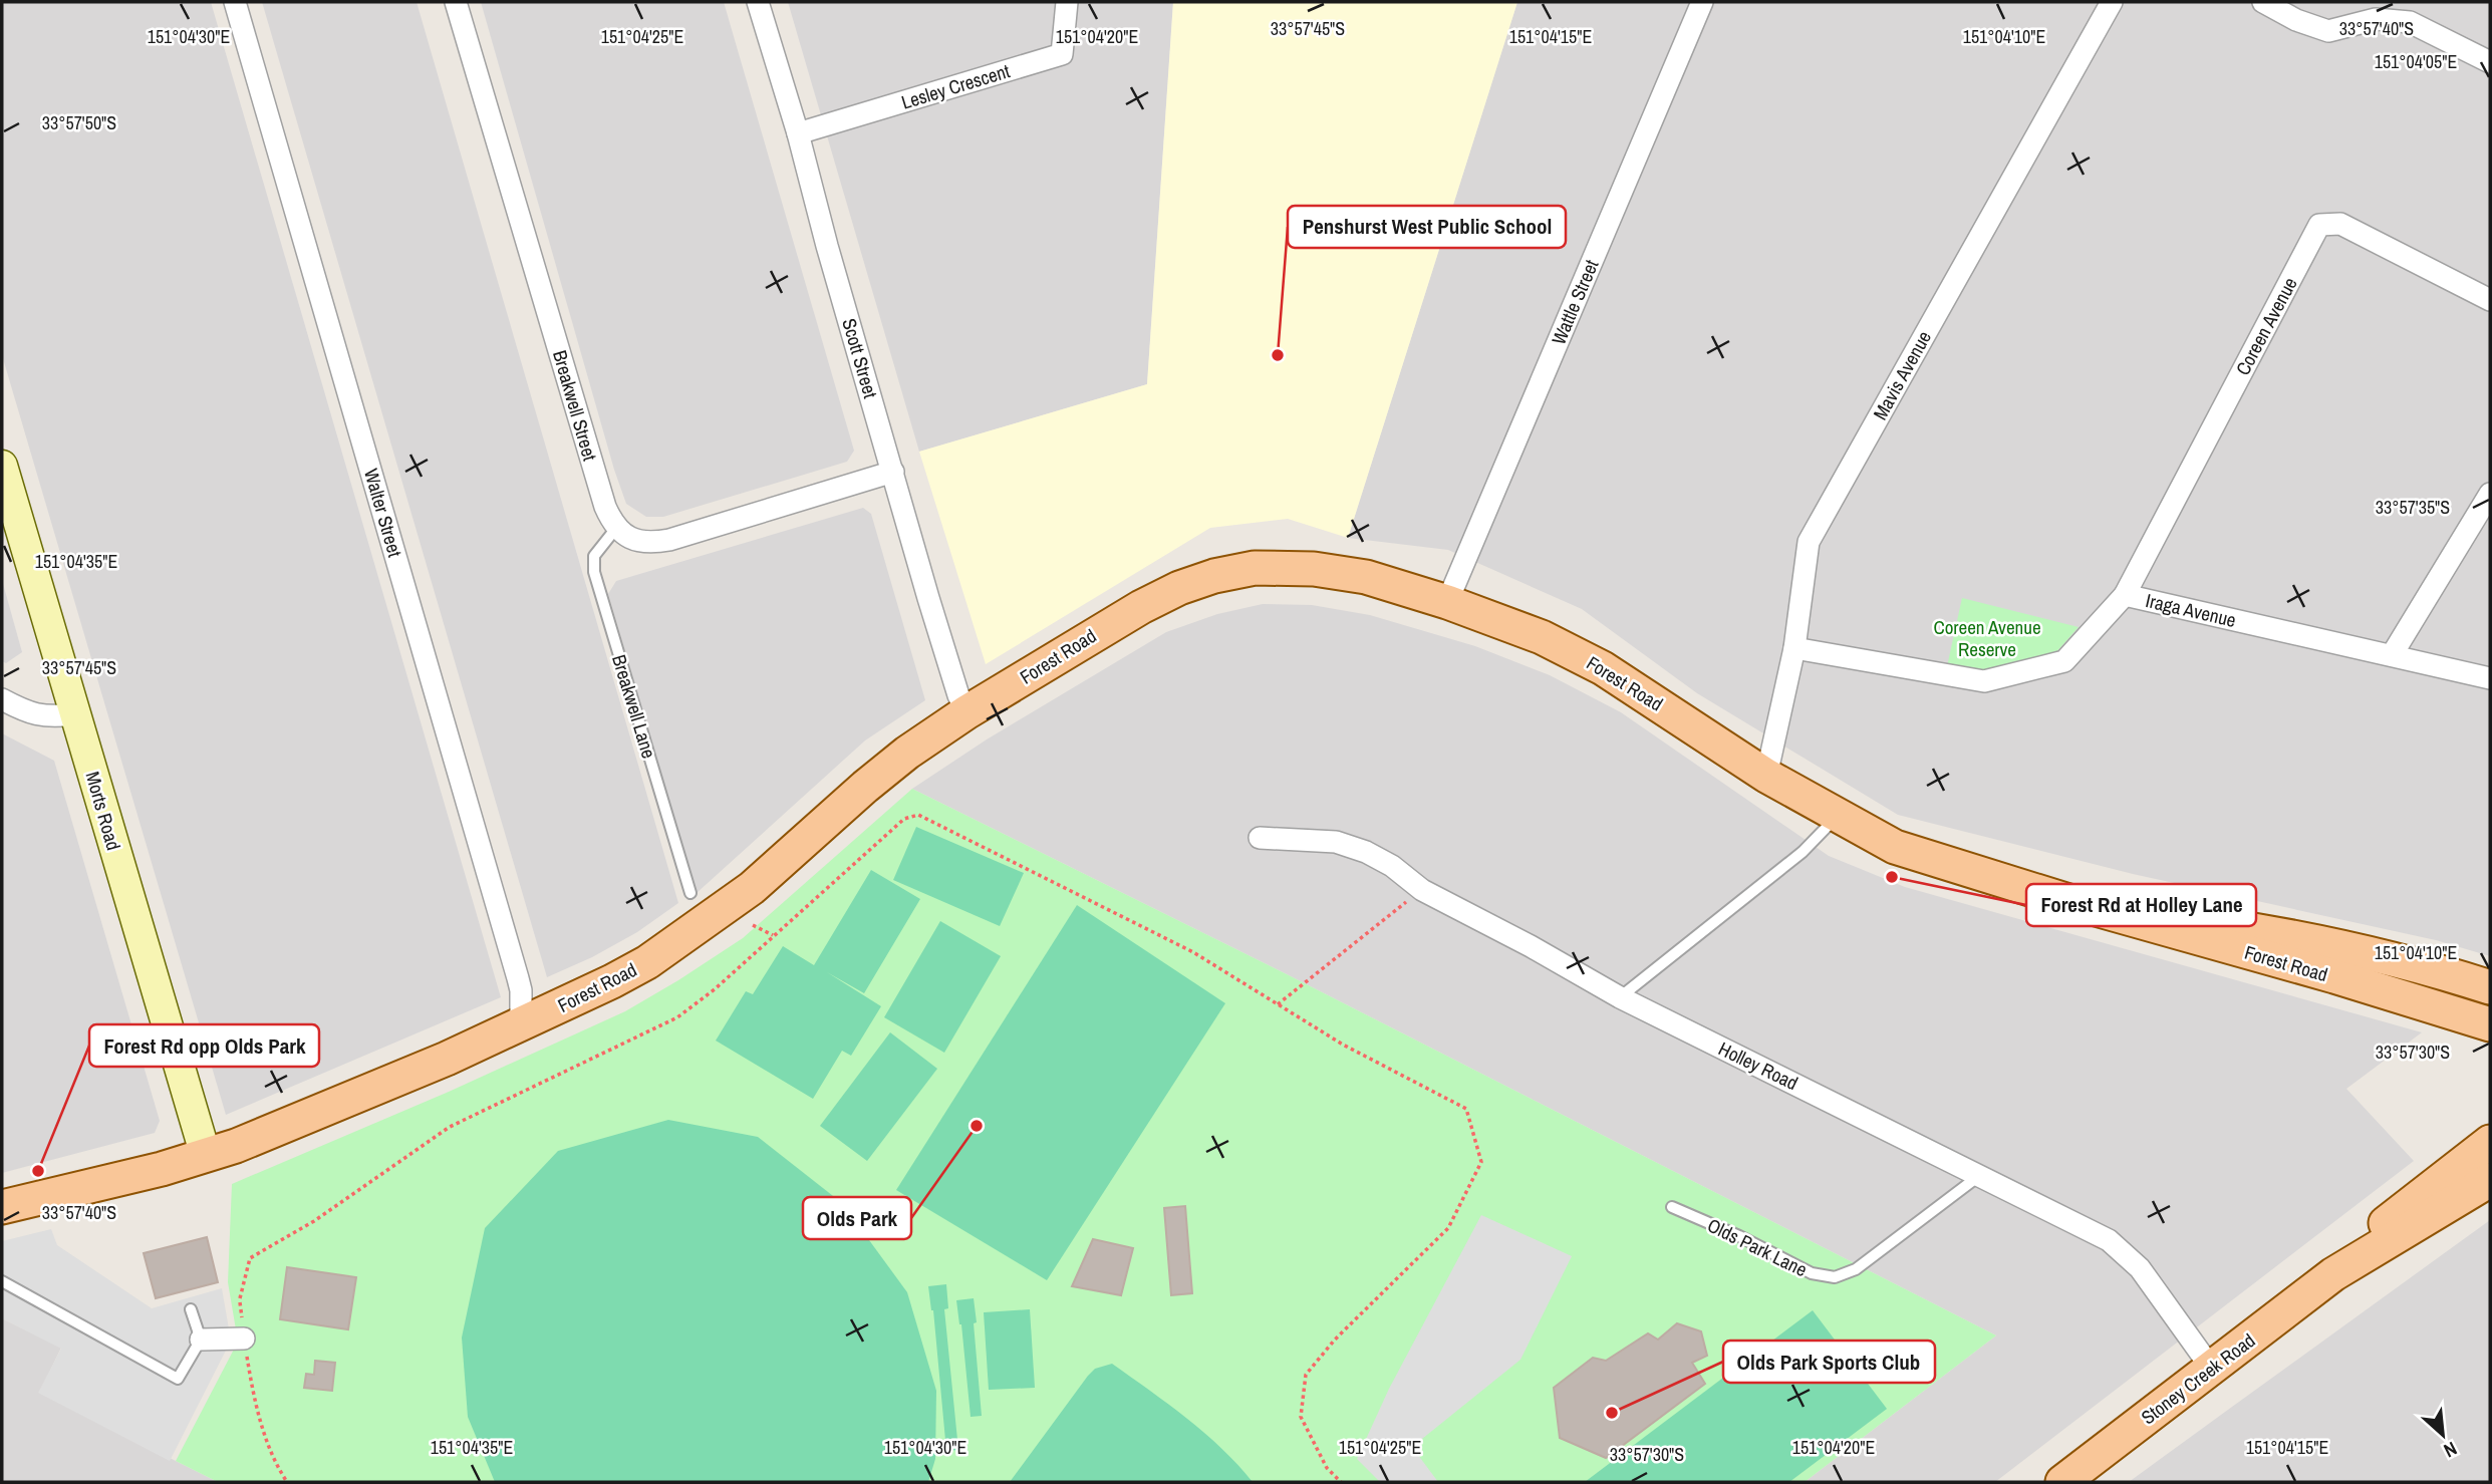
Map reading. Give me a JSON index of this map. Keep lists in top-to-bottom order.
{
  "streets": {
    "main road": ["Forest Road", "Stoney Creek Road"],
    "street": [
      "Lesley Crescent",
      "Wattle Street",
      "Coreen Avenue",
      "Scott Street",
      "Mavis Avenue",
      "Breakwell Street",
      "Walter Street",
      "Iraga Avenue",
      "Morts Road",
      "Holley Road"
    ],
    "lane": ["Breakwell Lane", "Olds Park Lane"]
  },
  "crossings": [
    ["Lesley Crescent", "Scott Street"],
    ["Wattle Street", "Forest Road"],
    ["Coreen Avenue", "Iraga Avenue"],
    ["Scott Street", "Forest Road"],
    ["Mavis Avenue", "Iraga Avenue"],
    ["Mavis Avenue", "Forest Road"],
    ["Breakwell Street", "Breakwell Lane"],
    ["Walter Street", "Forest Road"],
    ["Forest Road", "Morts Road"],
    ["Holley Road", "Olds Park Lane"],
    ["Holley Road", "Stoney Creek Road"]
  ],
  "parks": ["Coreen Avenue Reserve"],
  "places": [
    "Penshurst West Public School",
    "Forest Rd at Holley Lane",
    "Olds Park",
    "Forest Rd opp Olds Park",
    "Olds Park Sports Club"
  ],
  "north": "bottom right",
  "coordinates": [
    "33°57'45\"S",
    "33°57'40\"S",
    "151°04'30\"E",
    "151°04'25\"E",
    "151°04'20\"E",
    "151°04'15\"E",
    "151°04'10\"E",
    "151°04'05\"E",
    "33°57'50\"S",
    "33°57'35\"S",
    "151°04'35\"E",
    "33°57'30\"S"
  ]
}
